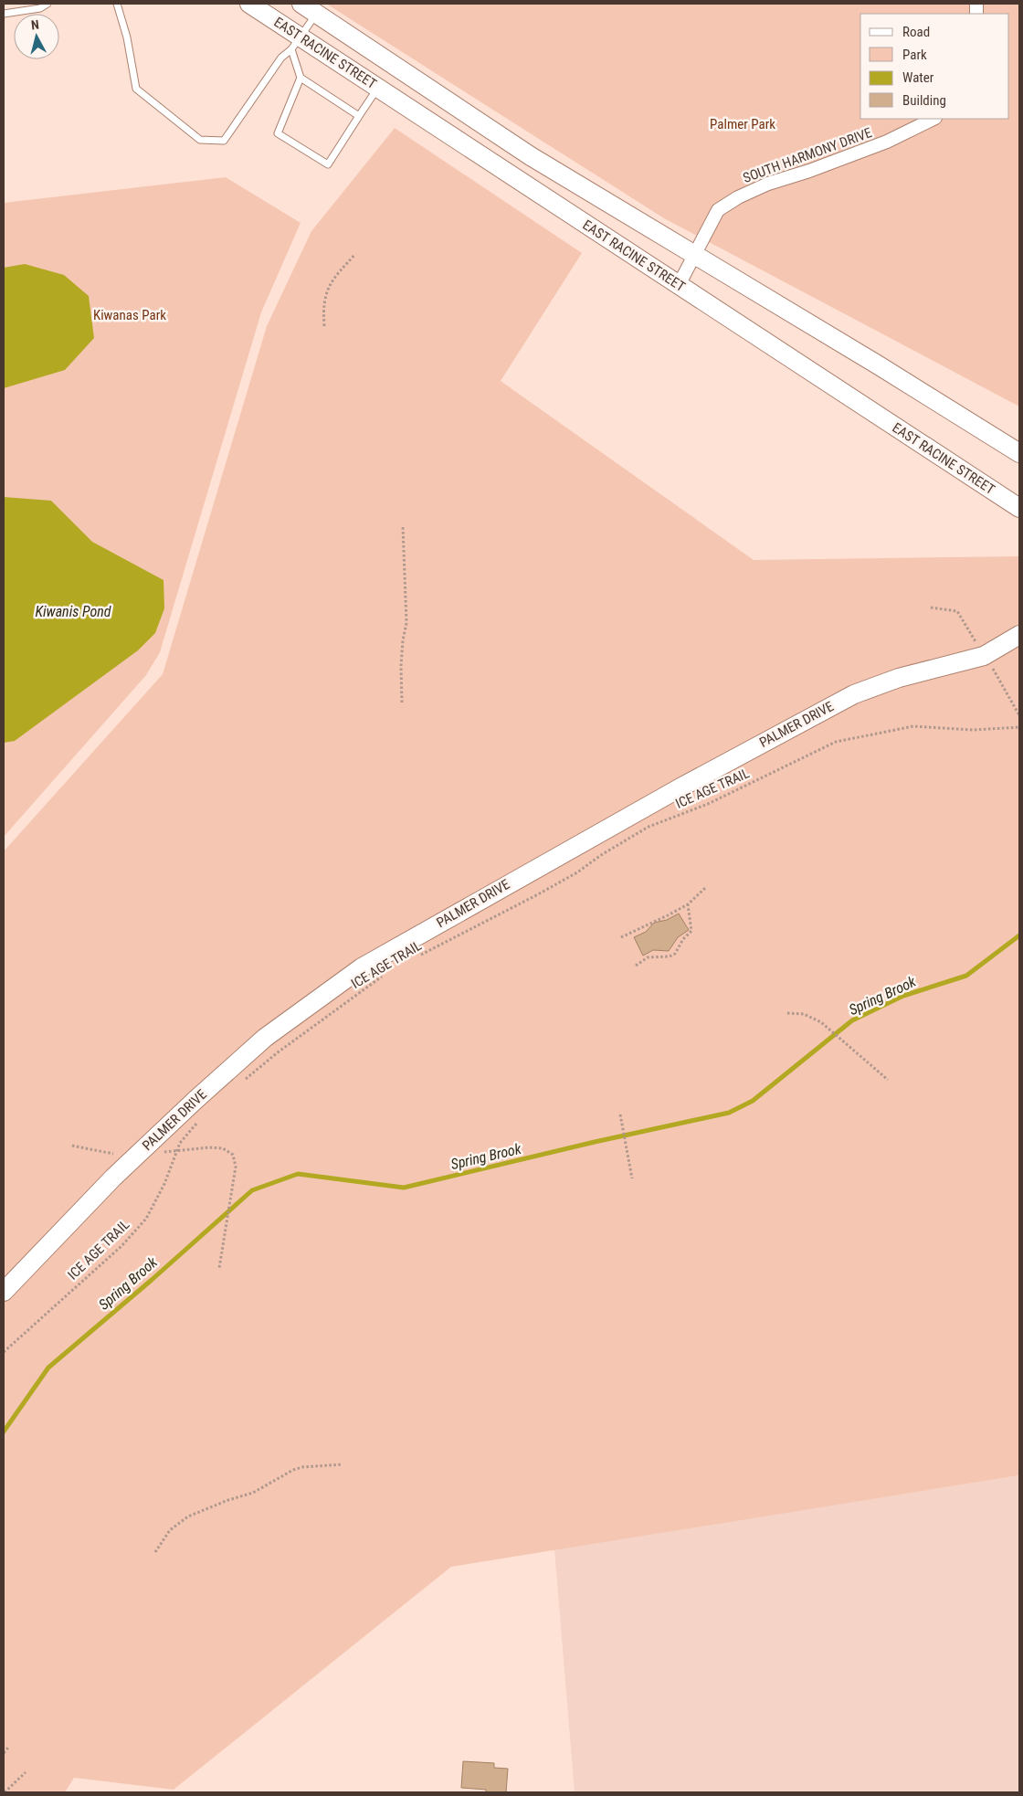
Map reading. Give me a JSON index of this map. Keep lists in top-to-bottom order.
{
  "streets": {
    "main road": ["EAST RACINE STREET", "PALMER DRIVE"],
    "street": ["SOUTH HARMONY DRIVE"],
    "path": ["ICE AGE TRAIL"]
  },
  "crossings": [
    ["EAST RACINE STREET", "SOUTH HARMONY DRIVE"]
  ],
  "water": ["Kiwanis Pond", "Spring Brook"],
  "parks": ["Palmer Park", "Kiwanas Park"],
  "legend": [
    "Road",
    "Park",
    "Water",
    "Building"
  ],
  "north": "top"
}
